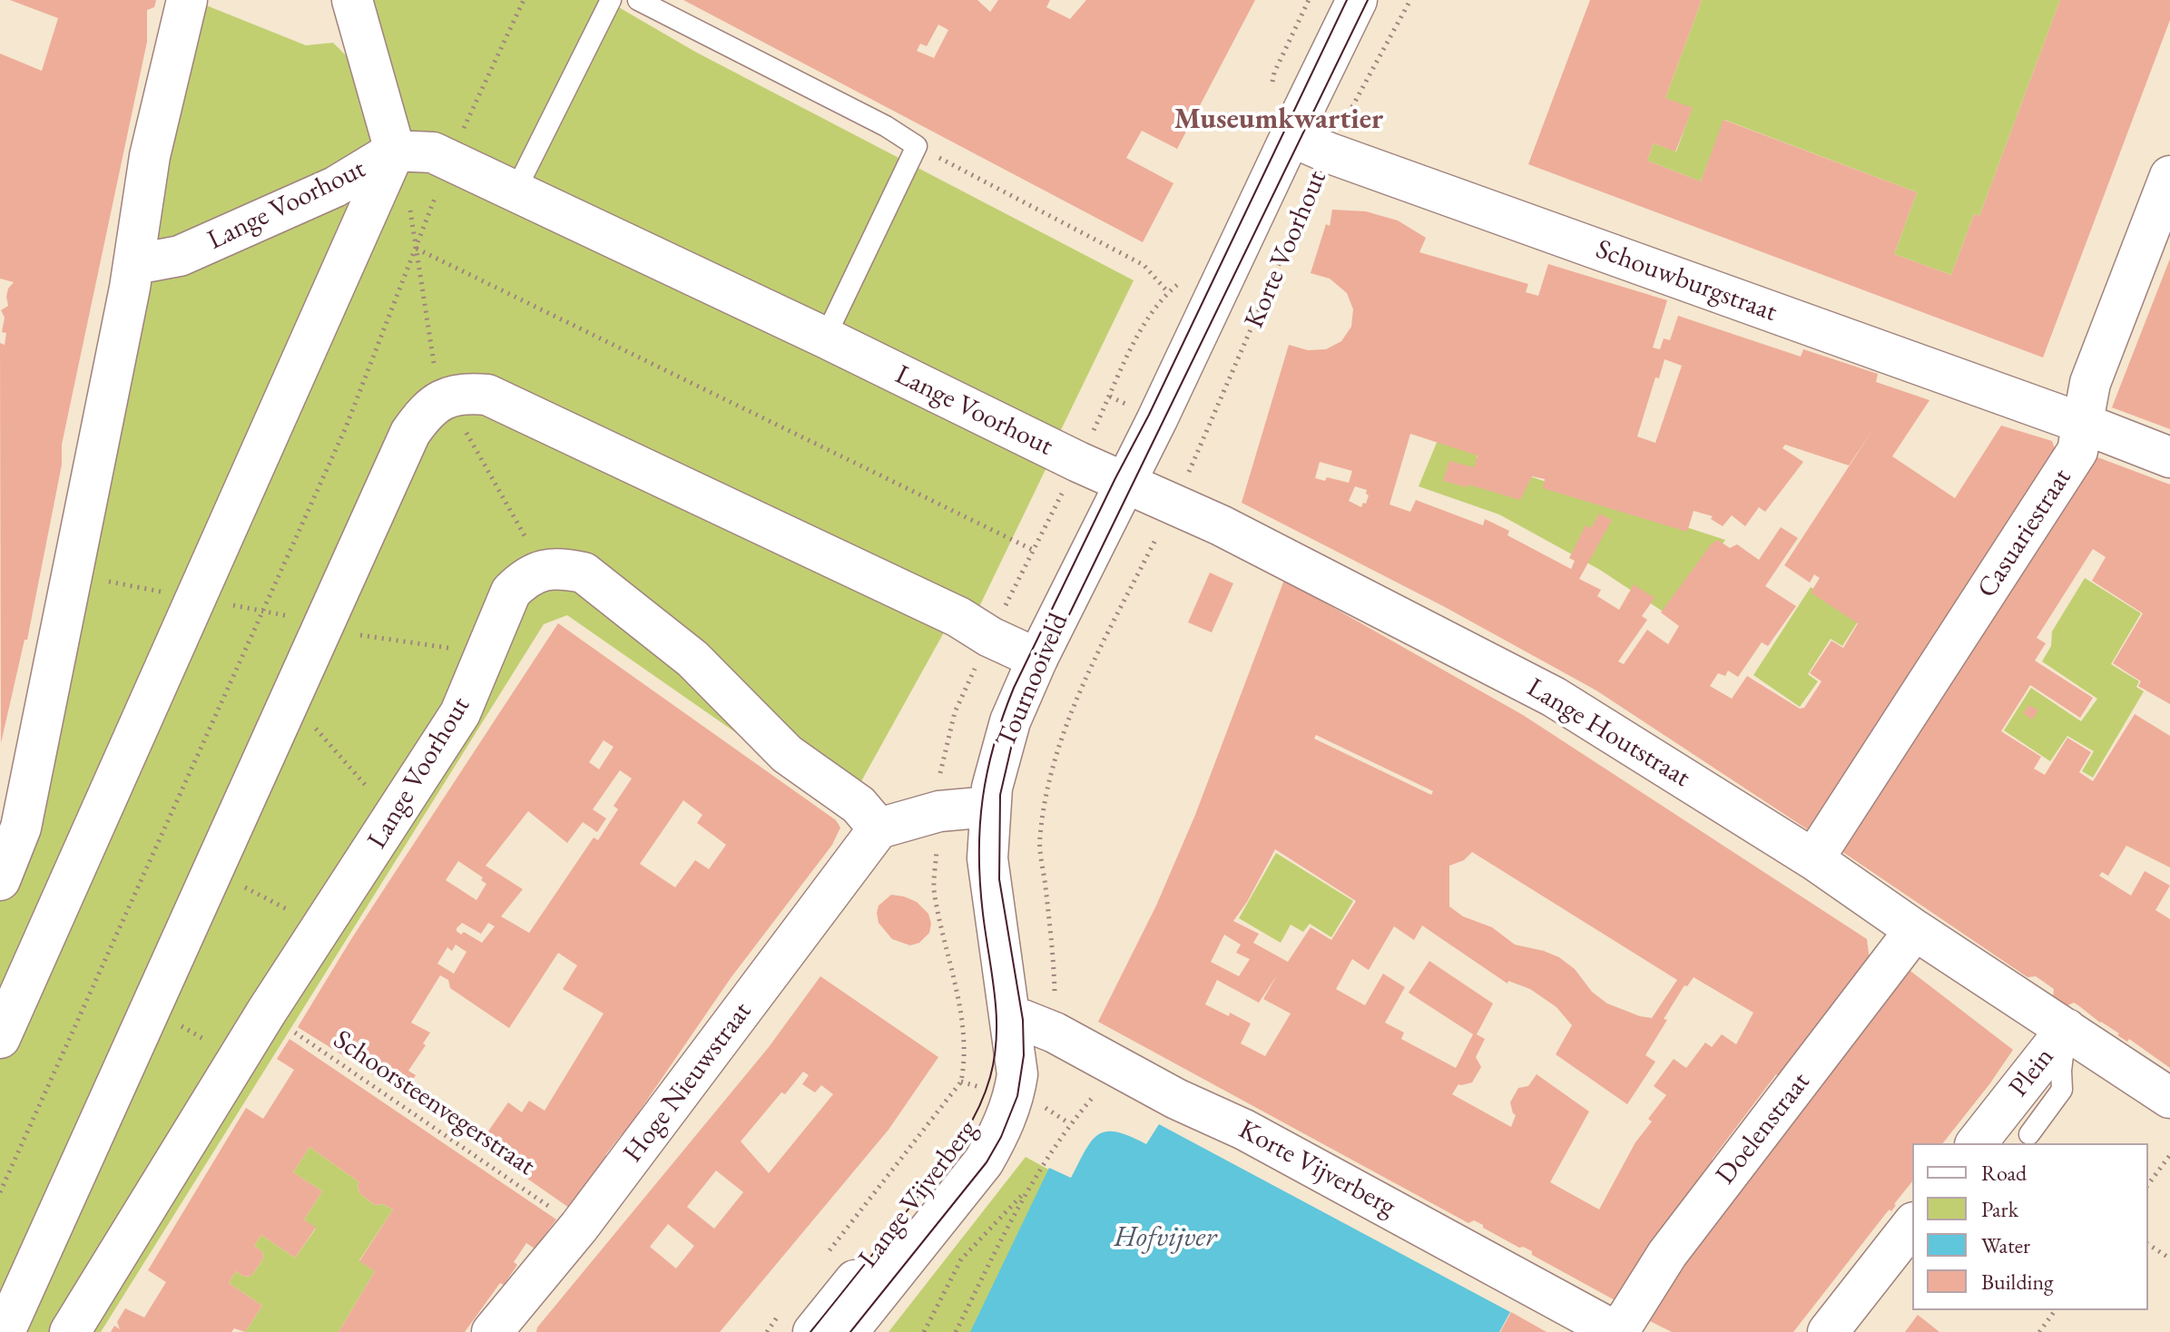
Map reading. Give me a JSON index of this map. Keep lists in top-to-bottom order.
{
  "streets": {
    "street": [
      "Lange Voorhout",
      "Korte Voorhout",
      "Schouwburgstraat",
      "Casuariestraat",
      "Tournooiveld",
      "Lange Houtstraat",
      "Plein",
      "Hoge Nieuwstraat",
      "Doelenstraat",
      "Korte Vijverberg",
      "Lange Vijverberg"
    ],
    "path": ["Schoorsteenvegerstraat"]
  },
  "crossings": [
    ["Lange Voorhout", "Korte Voorhout"],
    ["Lange Voorhout", "Tournooiveld"],
    ["Lange Voorhout", "Lange Houtstraat"],
    ["Lange Voorhout", "Schoorsteenvegerstraat"],
    ["Korte Voorhout", "Schouwburgstraat"],
    ["Korte Voorhout", "Tournooiveld"],
    ["Korte Voorhout", "Lange Houtstraat"],
    ["Schouwburgstraat", "Casuariestraat"],
    ["Casuariestraat", "Lange Houtstraat"],
    ["Tournooiveld", "Lange Houtstraat"],
    ["Tournooiveld", "Korte Vijverberg"],
    ["Tournooiveld", "Lange Vijverberg"],
    ["Lange Houtstraat", "Plein"],
    ["Lange Houtstraat", "Doelenstraat"],
    ["Hoge Nieuwstraat", "Schoorsteenvegerstraat"],
    ["Doelenstraat", "Korte Vijverberg"],
    ["Korte Vijverberg", "Lange Vijverberg"]
  ],
  "districts": ["Museumkwartier"],
  "water": ["Hofvijver"],
  "legend": [
    "Road",
    "Park",
    "Water",
    "Building"
  ]
}
